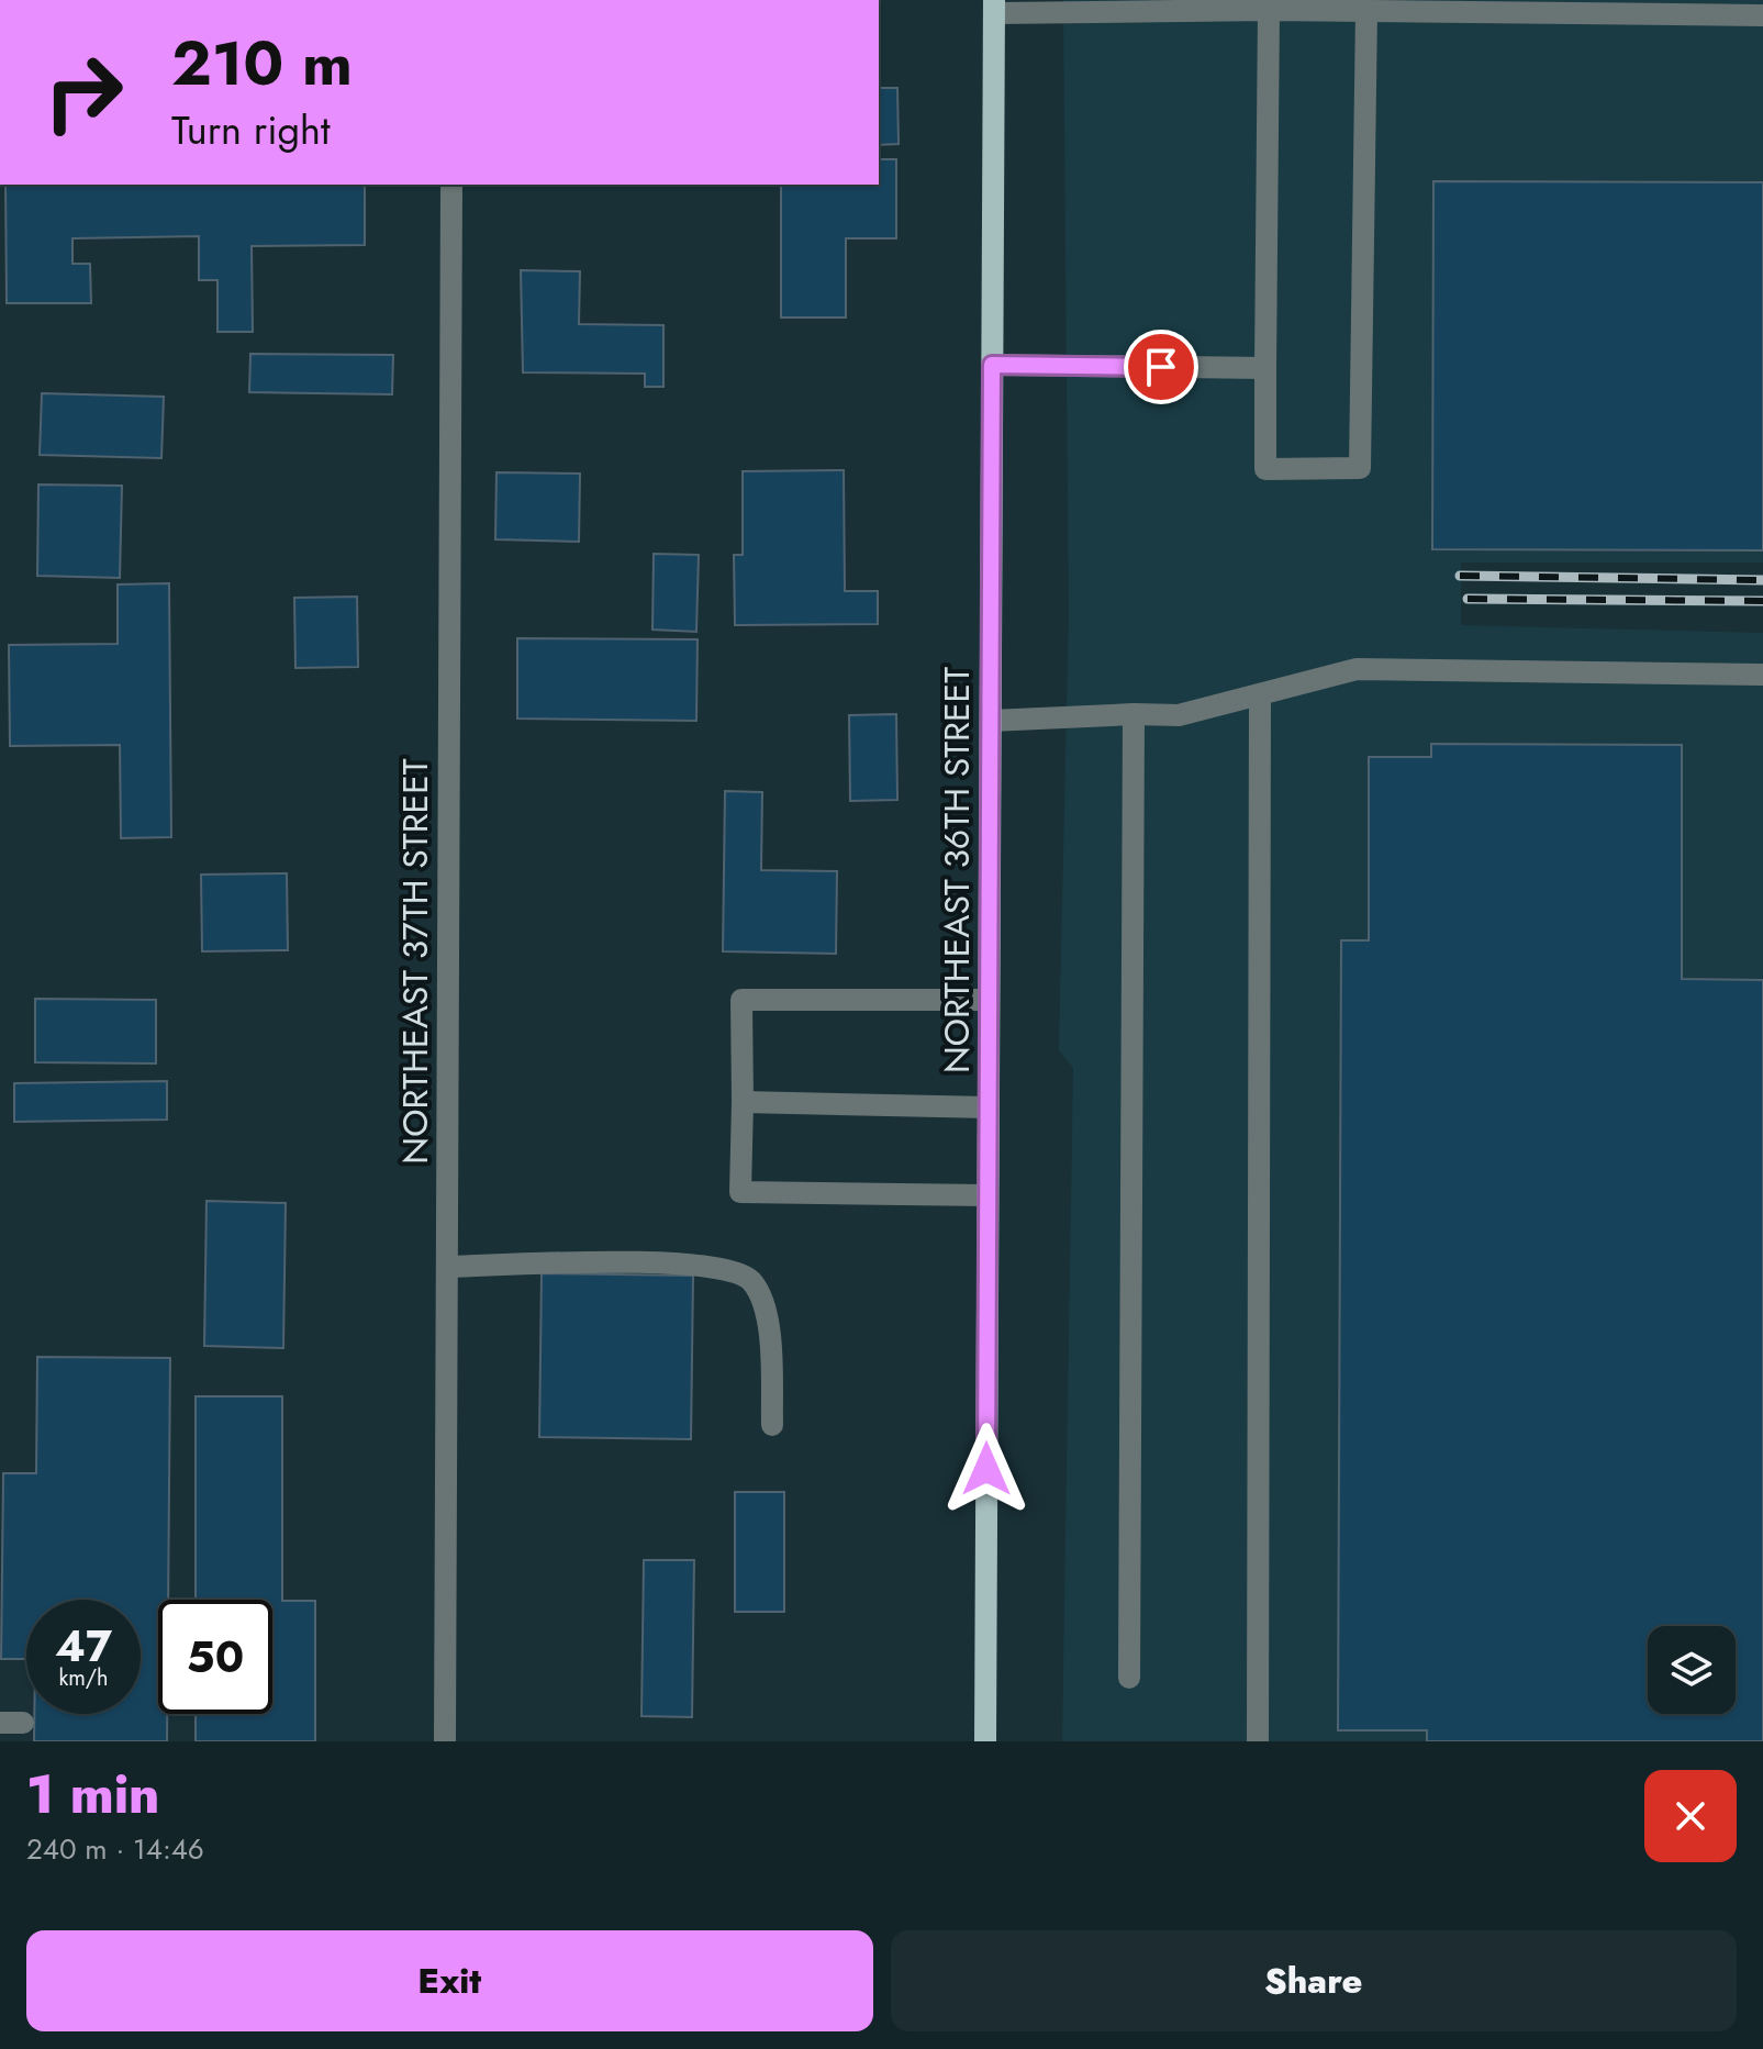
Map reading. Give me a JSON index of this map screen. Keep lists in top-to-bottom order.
{
  "streets": {
    "main road": ["NORTHEAST 36TH STREET"],
    "street": ["NORTHEAST 37TH STREET"]
  },
  "page": {
    "turn": ["210 m", "Turn right"],
    "speed": "47 km/h",
    "limit": "50",
    "heading": ["1 min", "240 m · 14:46"],
    "buttons": ["Exit", "Share"]
  }
}
